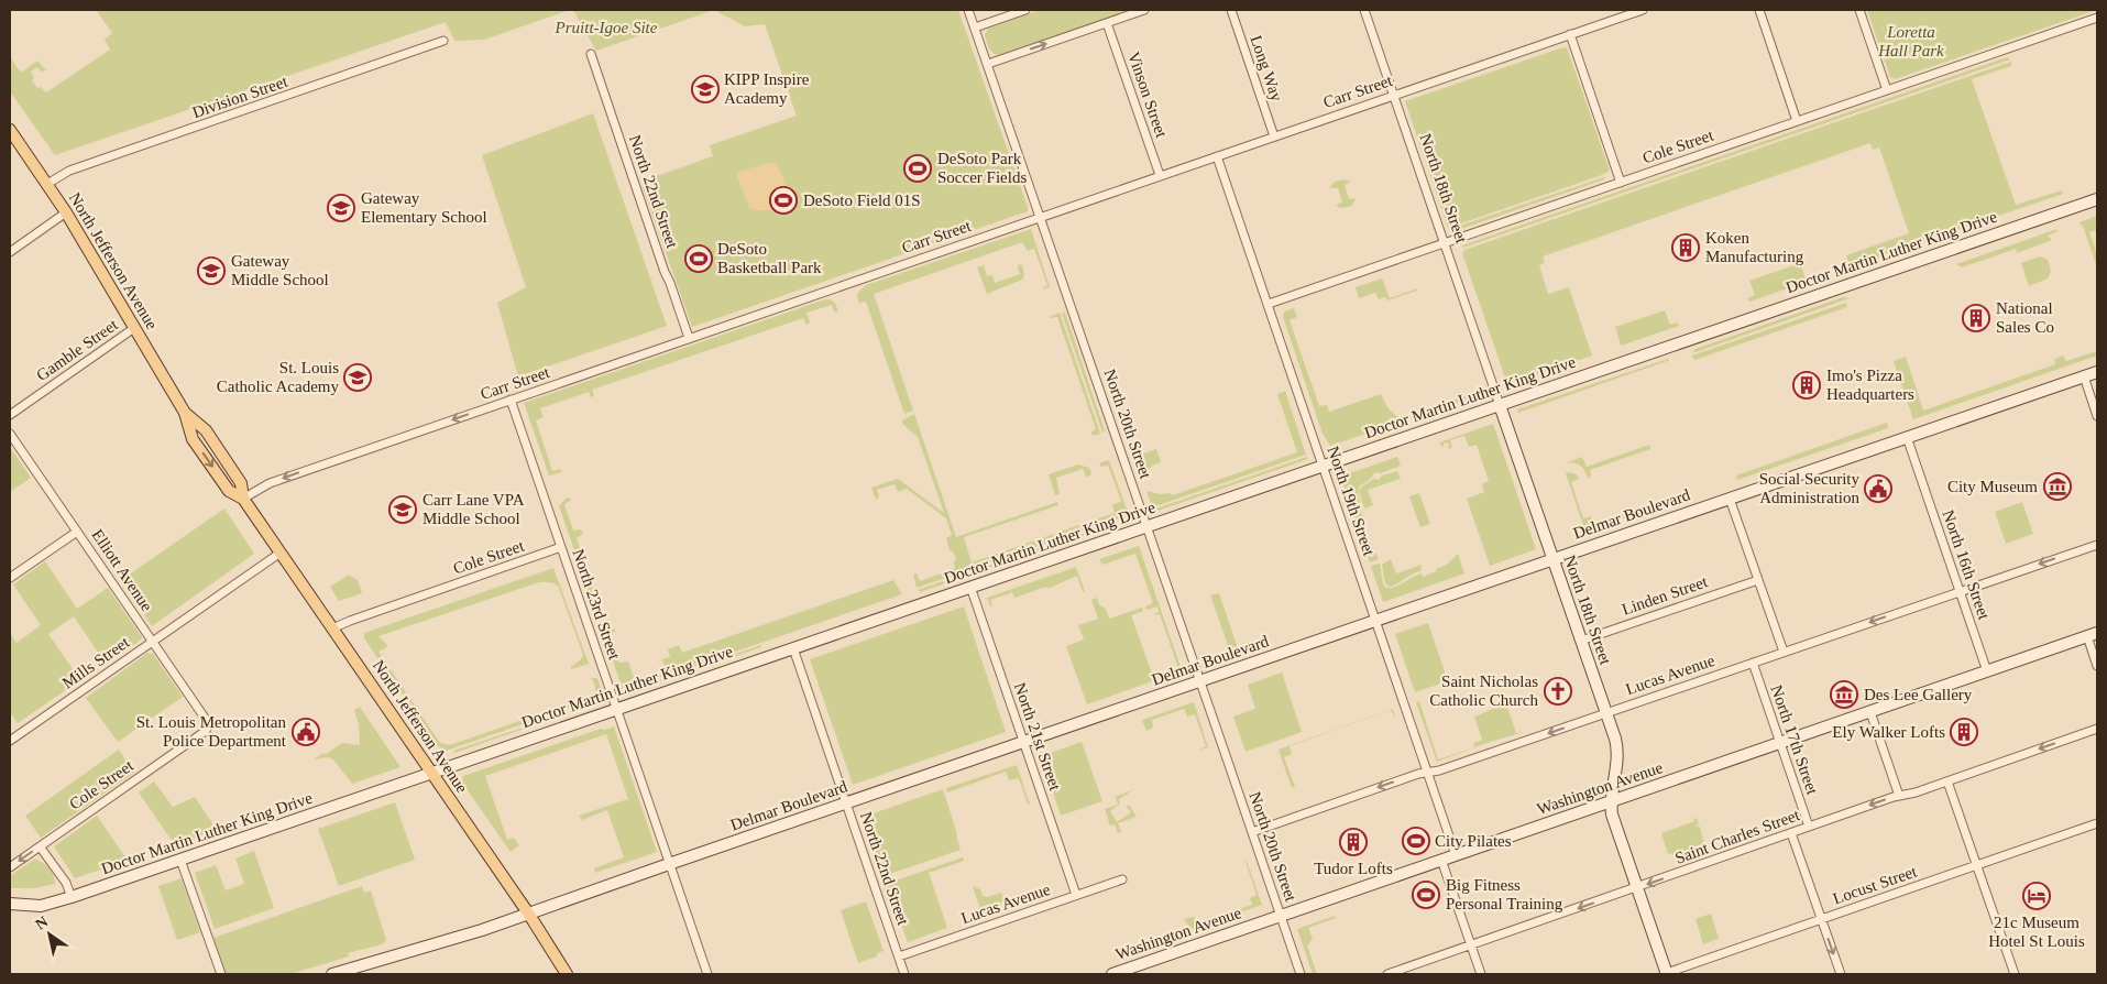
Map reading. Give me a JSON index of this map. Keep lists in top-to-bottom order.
{
  "streets": {
    "main road": [
      "North 18th Street",
      "Doctor Martin Luther King Drive",
      "North Jefferson Avenue",
      "Delmar Boulevard",
      "Washington Avenue"
    ],
    "street": [
      "Long Way",
      "Carr Street",
      "Vinson Street",
      "Division Street",
      "Cole Street",
      "North 22nd Street",
      "Gamble Street",
      "North 20th Street",
      "North 19th Street",
      "North 16th Street",
      "Elliott Avenue",
      "Linden Street",
      "North 23rd Street",
      "Mills Street",
      "Lucas Avenue",
      "North 21st Street",
      "North 17th Street",
      "Saint Charles Street",
      "Locust Street"
    ]
  },
  "crossings": [
    ["Long Way", "Carr Street"],
    ["Carr Street", "Vinson Street"],
    ["Carr Street", "North 18th Street"],
    ["Carr Street", "North 22nd Street"],
    ["Carr Street", "North Jefferson Avenue"],
    ["Carr Street", "North 20th Street"],
    ["Carr Street", "North 19th Street"],
    ["Carr Street", "North 23rd Street"],
    ["Division Street", "North Jefferson Avenue"],
    ["Cole Street", "North 18th Street"],
    ["Cole Street", "North Jefferson Avenue"],
    ["Cole Street", "North 19th Street"],
    ["Cole Street", "Elliott Avenue"],
    ["Cole Street", "North 23rd Street"],
    ["North 18th Street", "Doctor Martin Luther King Drive"],
    ["North 18th Street", "Delmar Boulevard"],
    ["North 18th Street", "Linden Street"],
    ["North 18th Street", "Lucas Avenue"],
    ["North 18th Street", "Washington Avenue"],
    ["North 18th Street", "Saint Charles Street"],
    ["North 18th Street", "Locust Street"],
    ["North 22nd Street", "Doctor Martin Luther King Drive"],
    ["North 22nd Street", "Delmar Boulevard"],
    ["North 22nd Street", "Lucas Avenue"],
    ["Doctor Martin Luther King Drive", "North Jefferson Avenue"],
    ["Doctor Martin Luther King Drive", "North 20th Street"],
    ["Doctor Martin Luther King Drive", "North 19th Street"],
    ["Doctor Martin Luther King Drive", "North 23rd Street"],
    ["Doctor Martin Luther King Drive", "North 21st Street"],
    ["North Jefferson Avenue", "Gamble Street"],
    ["North Jefferson Avenue", "Delmar Boulevard"],
    ["North Jefferson Avenue", "Mills Street"],
    ["North 20th Street", "Delmar Boulevard"],
    ["North 20th Street", "Lucas Avenue"],
    ["North 20th Street", "Washington Avenue"],
    ["North 19th Street", "Delmar Boulevard"],
    ["North 19th Street", "Lucas Avenue"],
    ["North 19th Street", "Washington Avenue"],
    ["Delmar Boulevard", "North 16th Street"],
    ["Delmar Boulevard", "North 23rd Street"],
    ["Delmar Boulevard", "North 21st Street"],
    ["North 16th Street", "Lucas Avenue"],
    ["North 16th Street", "Washington Avenue"],
    ["Elliott Avenue", "Mills Street"],
    ["Lucas Avenue", "North 21st Street"],
    ["Lucas Avenue", "North 17th Street"],
    ["North 17th Street", "Washington Avenue"],
    ["North 17th Street", "Saint Charles Street"]
  ],
  "one_way": ["Lucas Avenue", "Saint Charles Street"],
  "parks": ["Pruitt-Igoe Site", "Loretta Hall Park"],
  "places": {
    "school or university": [
      "KIPP Inspire Academy",
      "Gateway Elementary School",
      "Gateway Middle School",
      "St. Louis Catholic Academy",
      "Carr Lane VPA Middle School"
    ],
    "sports": [
      "DeSoto Park Soccer Fields",
      "DeSoto Field 01S",
      "DeSoto Basketball Park",
      "City Pilates",
      "Big Fitness Personal Training"
    ],
    "building": [
      "Koken Manufacturing",
      "National Sales Co",
      "Imo's Pizza Headquarters",
      "Ely Walker Lofts",
      "Tudor Lofts"
    ],
    "museum": ["City Museum", "Des Lee Gallery"],
    "public building": ["Social Security Administration", "St. Louis Metropolitan Police Department"],
    "church": ["Saint Nicholas Catholic Church"],
    "hotel": ["21c Museum Hotel St Louis"]
  },
  "north": "top left"
}
